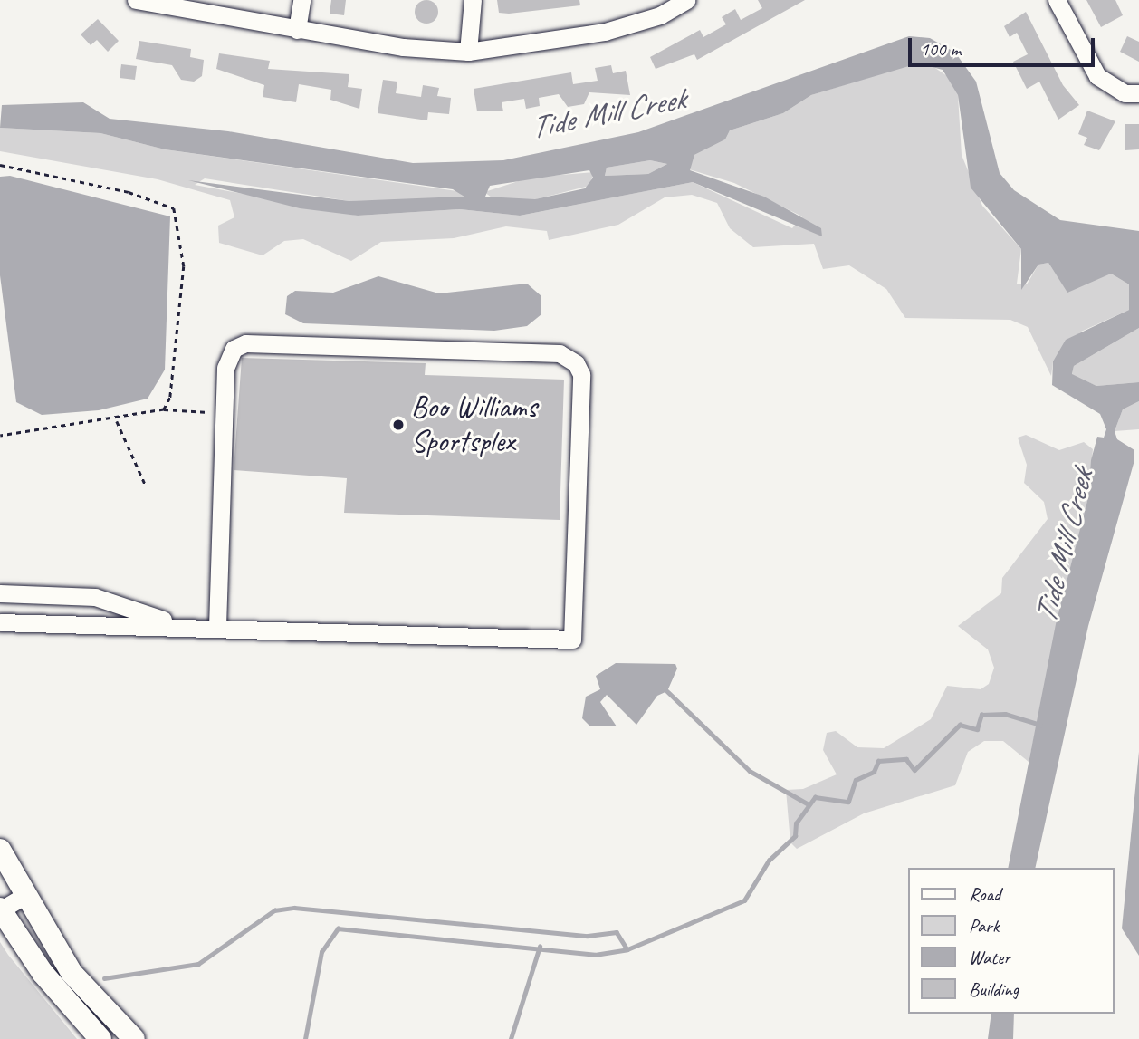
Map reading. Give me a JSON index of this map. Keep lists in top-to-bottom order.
{
  "water": ["Tide Mill Creek"],
  "places": ["Boo Williams Sportsplex"],
  "legend": [
    "Road",
    "Park",
    "Water",
    "Building"
  ],
  "scale_bar": "100 m"
}
